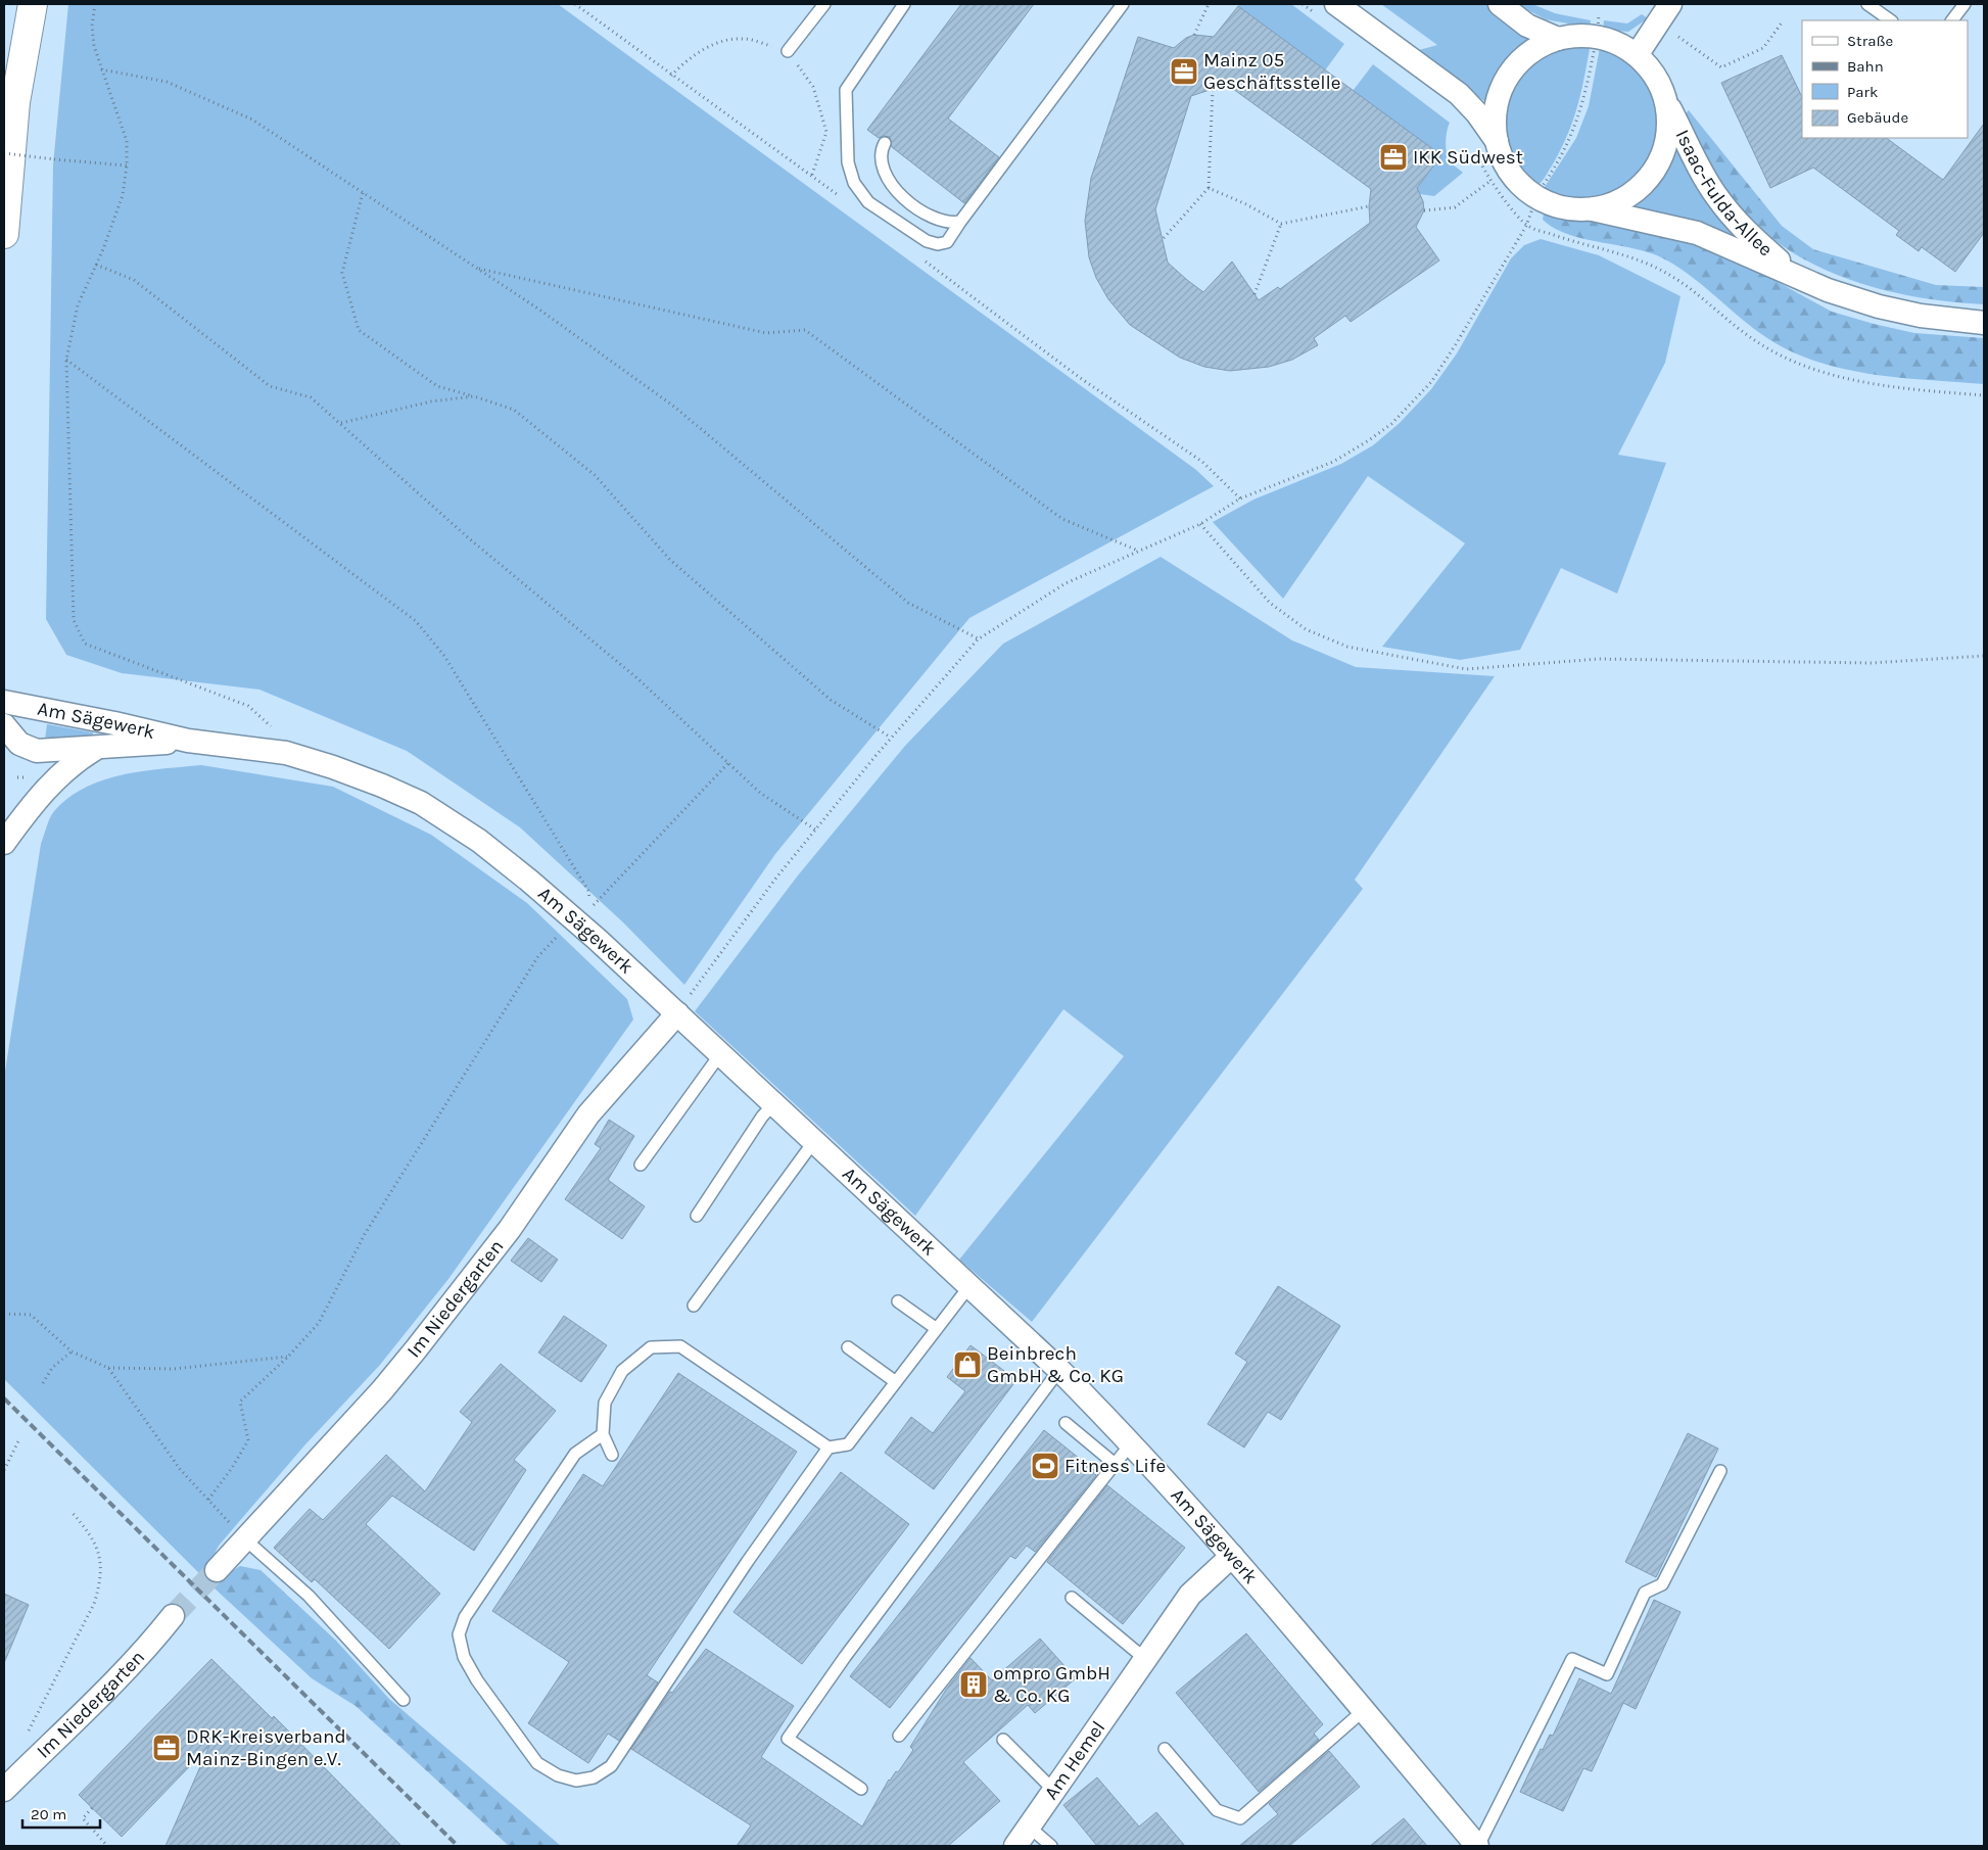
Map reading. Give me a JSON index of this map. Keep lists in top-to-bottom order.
{
  "streets": {
    "street": [
      "Isaac-Fulda-Allee",
      "Am Sägewerk",
      "Im Niedergarten",
      "Am Hemel"
    ]
  },
  "crossings": [
    ["Am Sägewerk", "Im Niedergarten"],
    ["Am Sägewerk", "Am Hemel"]
  ],
  "places": {
    "office": ["Mainz 05 Geschäftsstelle", "IKK Südwest", "DRK-Kreisverband Mainz-Bingen e.V."],
    "shop": ["Beinbrech GmbH & Co. KG"],
    "sports": ["Fitness Life"],
    "building": ["ompro GmbH & Co. KG"]
  },
  "legend": [
    "Straße",
    "Bahn",
    "Park",
    "Gebäude"
  ],
  "scale_bar": "20 m"
}
